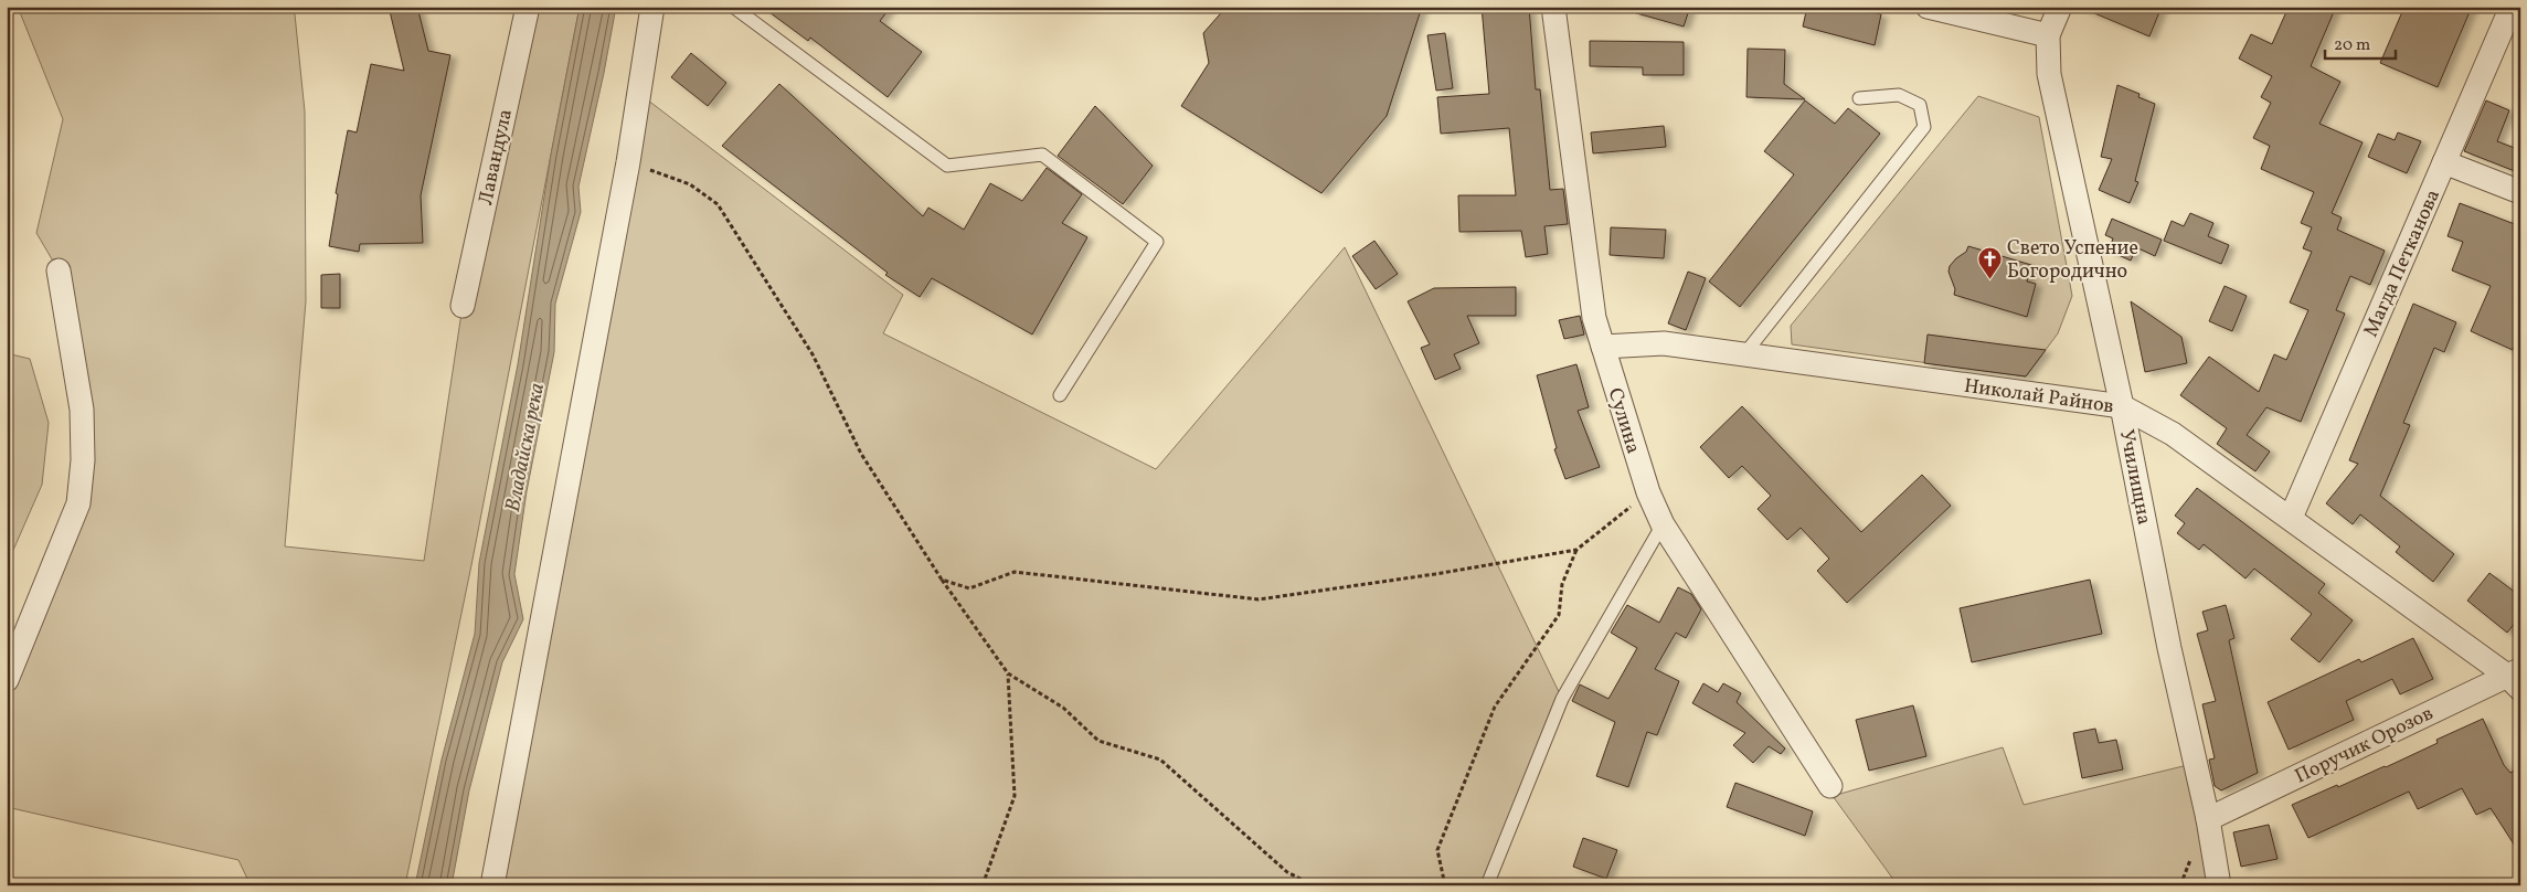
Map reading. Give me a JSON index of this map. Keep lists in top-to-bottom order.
{
  "streets": {
    "street": [
      "Лавандула",
      "Магда Петканова",
      "Николай Райнов",
      "Сулина",
      "Училищна",
      "Поручик Орозов"
    ]
  },
  "crossings": [
    ["Магда Петканова", "Николай Райнов"],
    ["Николай Райнов", "Сулина"],
    ["Николай Райнов", "Училищна"],
    ["Николай Райнов", "Поручик Орозов"],
    ["Училищна", "Поручик Орозов"]
  ],
  "water": ["Владайска река"],
  "places": {
    "church": ["Свето Успение Богородично"]
  },
  "scale_bar": "20 m"
}
